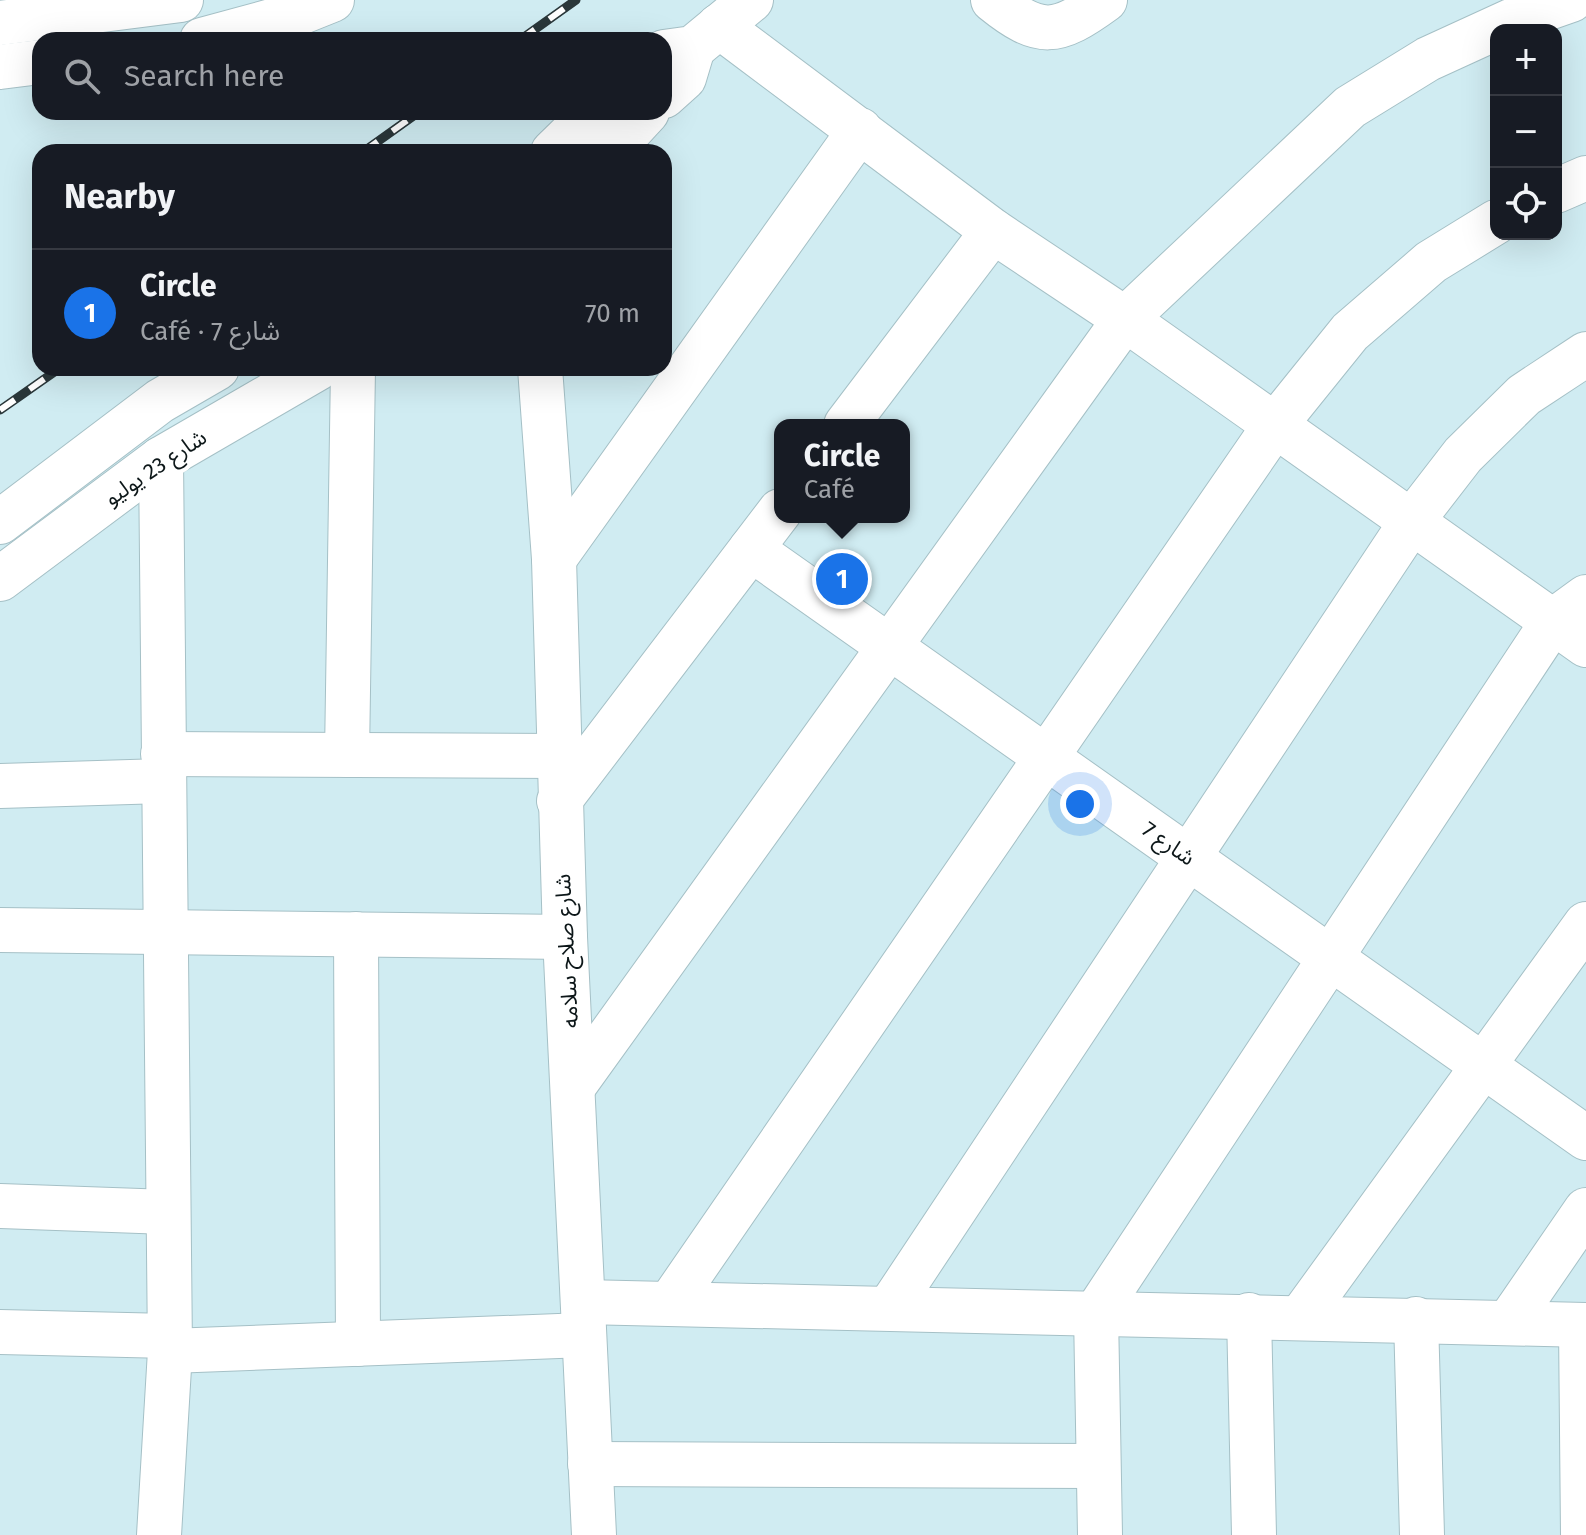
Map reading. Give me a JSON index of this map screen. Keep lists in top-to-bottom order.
{
  "streets": {
    "street": ["شارع 23 يوليو", "شارع 7", "شارع صلاح سلامه"]
  },
  "page": {
    "map_buttons": ["+", "−"],
    "search": "Search here",
    "heading": "Nearby",
    "list": [
      {
        "mark": "1",
        "name": "Circle",
        "note": "Café · شارع 7",
        "value": "70 m"
      }
    ],
    "popup": ["Circle", "Café"],
    "pins": "1"
  }
}
